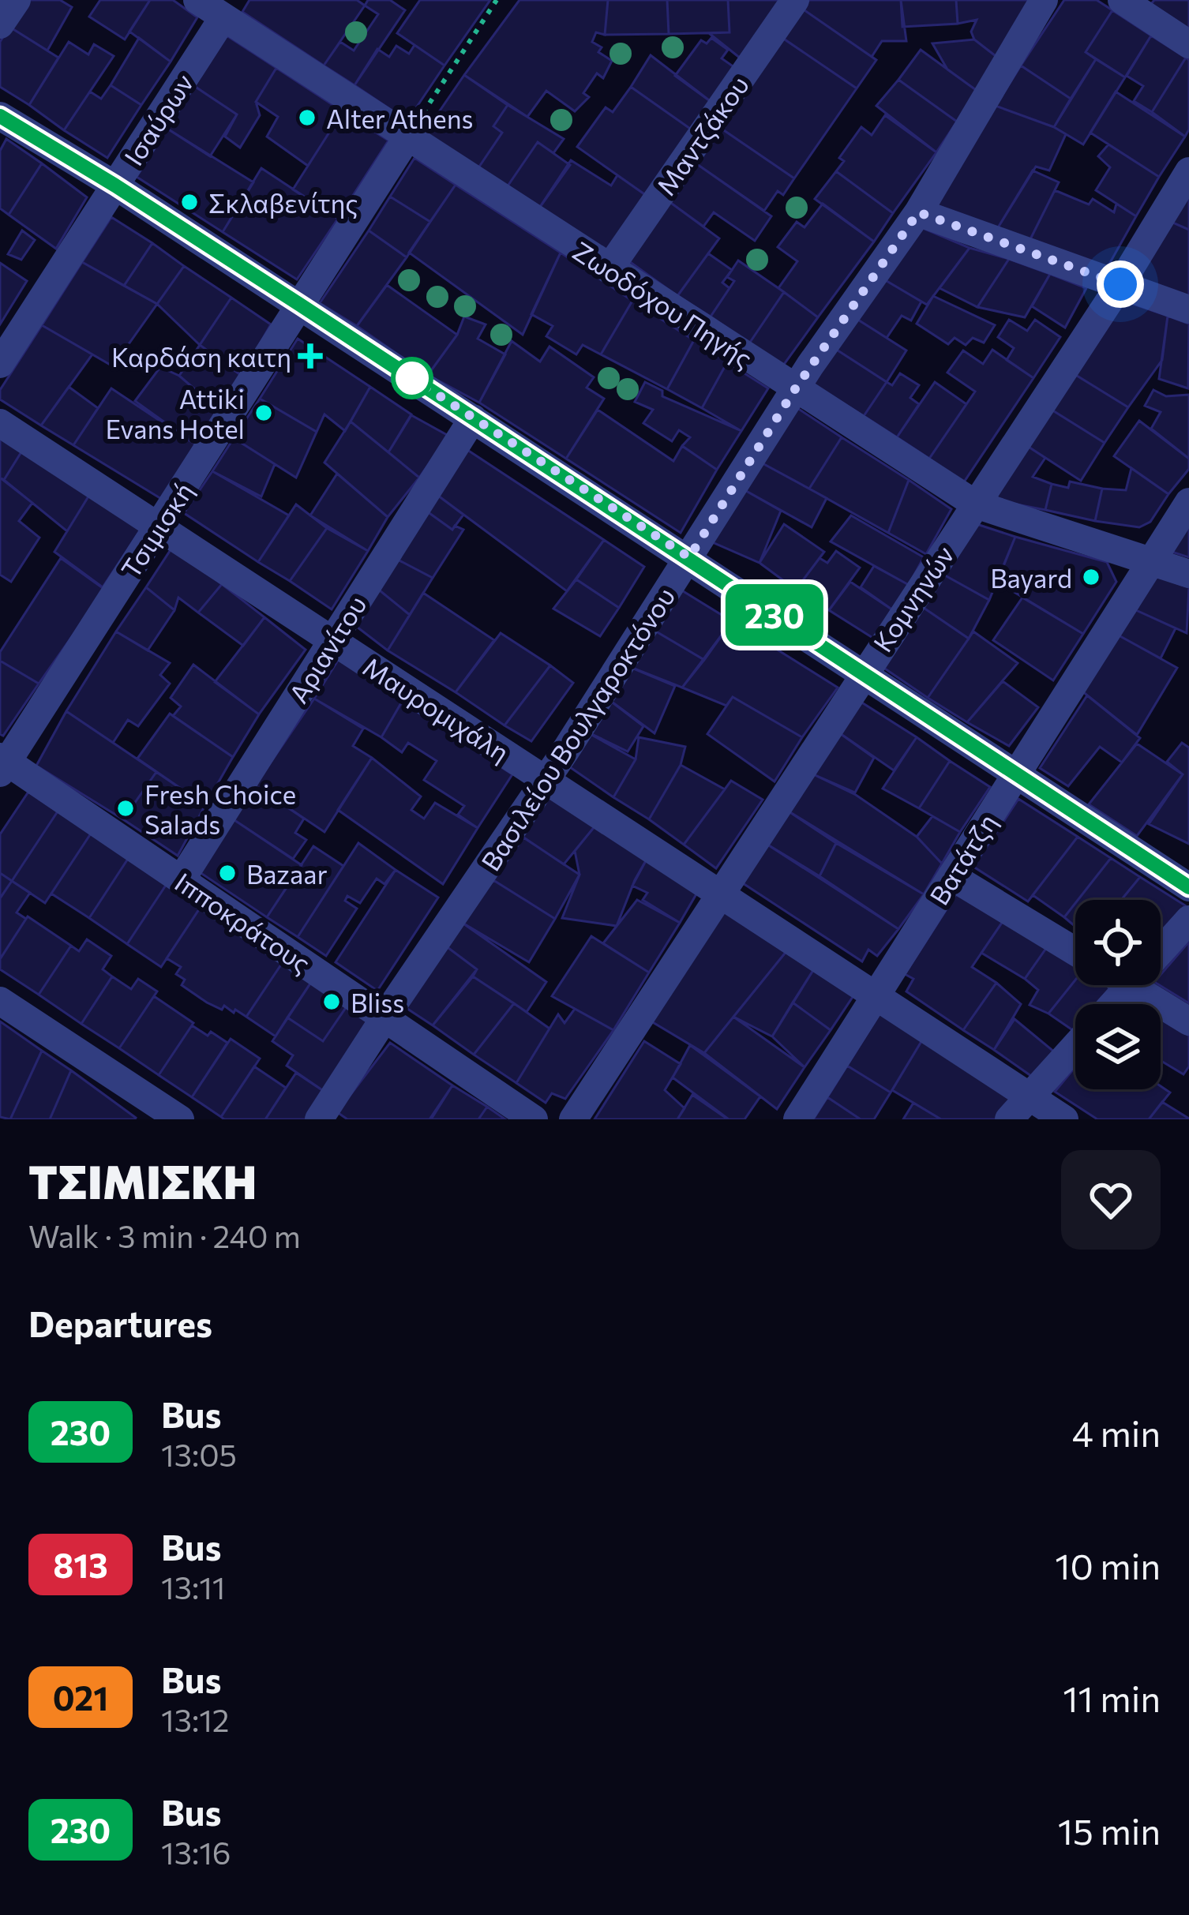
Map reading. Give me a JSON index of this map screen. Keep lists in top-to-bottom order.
{
  "streets": {
    "street": [
      "Ισαύρων",
      "Μαντζάκου",
      "Ζωοδόχου Πηγής",
      "Τσιμισκή",
      "Κομνηνών",
      "Αριανίτου",
      "Μαυρομιχάλη",
      "Βασιλείου Βουλγαροκτόνου",
      "Βατάτζη",
      "Ιπποκράτους"
    ]
  },
  "crossings": [
    ["Ισαύρων", "Ζωοδόχου Πηγής"],
    ["Μαντζάκου", "Ζωοδόχου Πηγής"],
    ["Ζωοδόχου Πηγής", "Τσιμισκή"],
    ["Ζωοδόχου Πηγής", "Κομνηνών"],
    ["Ζωοδόχου Πηγής", "Βασιλείου Βουλγαροκτόνου"],
    ["Ζωοδόχου Πηγής", "Βατάτζη"],
    ["Τσιμισκή", "Μαυρομιχάλη"],
    ["Τσιμισκή", "Ιπποκράτους"],
    ["Κομνηνών", "Μαυρομιχάλη"],
    ["Αριανίτου", "Μαυρομιχάλη"],
    ["Αριανίτου", "Ιπποκράτους"],
    ["Μαυρομιχάλη", "Βασιλείου Βουλγαροκτόνου"],
    ["Μαυρομιχάλη", "Βατάτζη"],
    ["Βασιλείου Βουλγαροκτόνου", "Ιπποκράτους"]
  ],
  "places": {
    "other": [
      "Alter Athens",
      "Σκλαβενίτης",
      "Attiki Evans Hotel",
      "Bayard",
      "Fresh Choice Salads",
      "Bazaar",
      "Bliss"
    ],
    "health": ["Καρδάση καιτη"]
  },
  "lines": ["bus line 230"],
  "page": {
    "on_map": "230",
    "heading": [
      ["ΤΣΙΜΙΣΚΗ", "Walk · 3 min · 240 m"],
      "Departures"
    ],
    "list": [
      {
        "mark": "230",
        "name": "Bus",
        "note": "13:05",
        "value": "4 min"
      },
      {
        "mark": "813",
        "name": "Bus",
        "note": "13:11",
        "value": "10 min"
      },
      {
        "mark": "021",
        "name": "Bus",
        "note": "13:12",
        "value": "11 min"
      },
      {
        "mark": "230",
        "name": "Bus",
        "note": "13:16",
        "value": "15 min"
      }
    ]
  }
}
